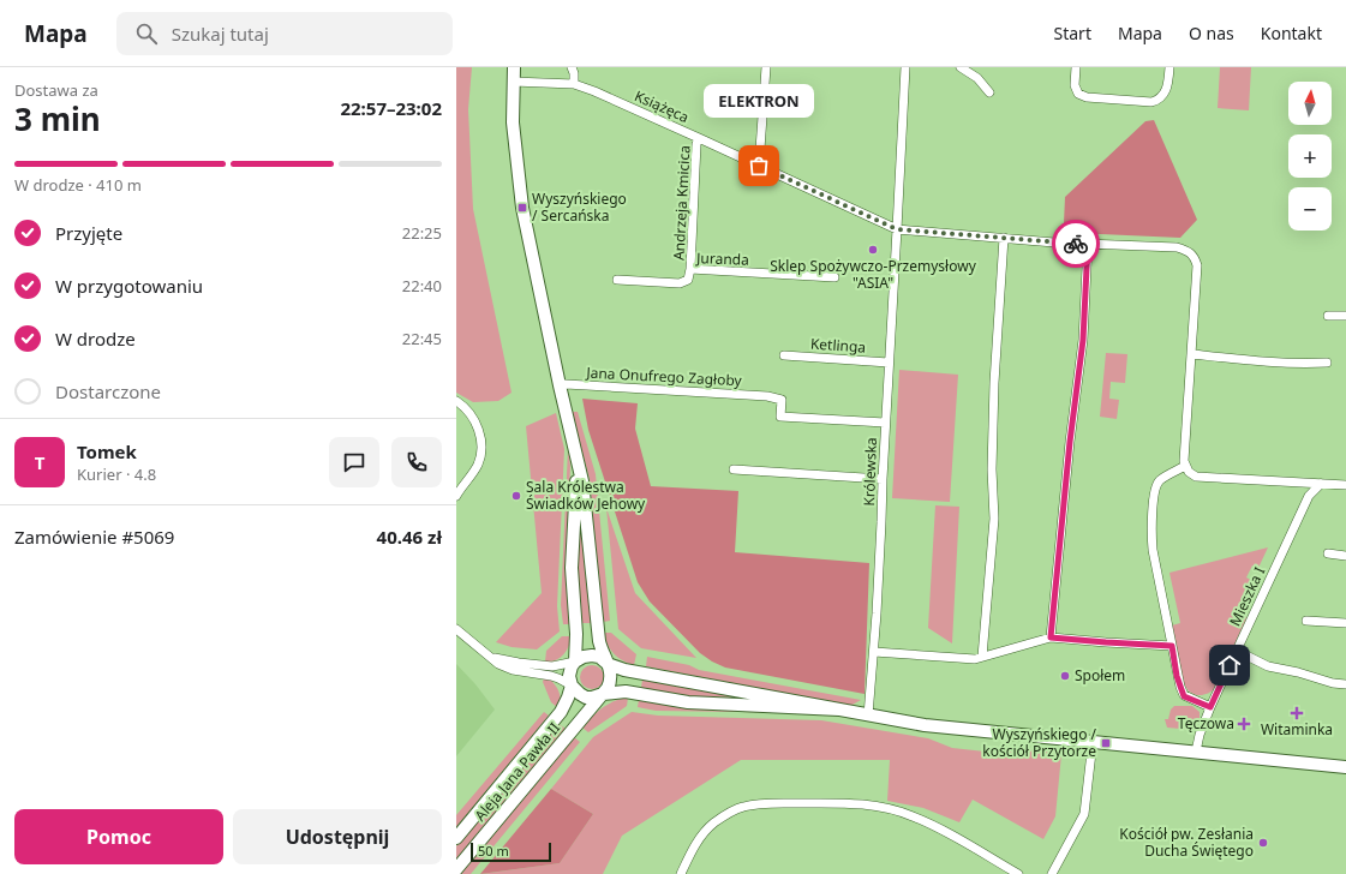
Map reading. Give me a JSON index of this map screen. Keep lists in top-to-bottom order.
{
  "streets": {
    "street": [
      "Książęca",
      "Andrzeja Kmicica",
      "Juranda",
      "Ketlinga",
      "Jana Onufrego Zagłoby",
      "Królewska",
      "Mieszka I",
      "Aleja Jana Pawła II"
    ]
  },
  "crossings": [
    ["Książęca", "Andrzeja Kmicica"],
    ["Książęca", "Królewska"],
    ["Andrzeja Kmicica", "Juranda"],
    ["Ketlinga", "Królewska"],
    ["Jana Onufrego Zagłoby", "Królewska"]
  ],
  "places": {
    "other": [
      "ELEKTRON",
      "Sklep Spożywczo-Przemysłowy \"ASIA\"",
      "Sala Królestwa Świadków Jehowy",
      "Społem",
      "Kościół pw. Zesłania Ducha Świętego"
    ],
    "transit": ["Wyszyńskiego / Sercańska", "Wyszyńskiego / kościół Przytorze"],
    "health": ["Witaminka", "Tęczowa"]
  },
  "scale_bar": "50 m",
  "north": "top",
  "page": {
    "header": "Mapa",
    "search": "Szukaj tutaj",
    "nav": [
      "Start",
      "Mapa",
      "O nas",
      "Kontakt"
    ],
    "heading": ["3 min", "Dostawa za", "22:57–23:02"],
    "panel": [
      "Tomek",
      "Kurier · 4.8",
      "Zamówienie #5069",
      "40.46 zł"
    ],
    "map_buttons": ["+", "−"],
    "bubble": "ELEKTRON",
    "bar": "W drodze · 410 m",
    "list": [
      ["Przyjęte", "22:25"],
      ["W przygotowaniu", "22:40"],
      ["W drodze", "22:45"],
      "Dostarczone"
    ],
    "round": "T",
    "buttons": ["Pomoc", "Udostępnij"],
    "scale": "50 m"
  }
}
